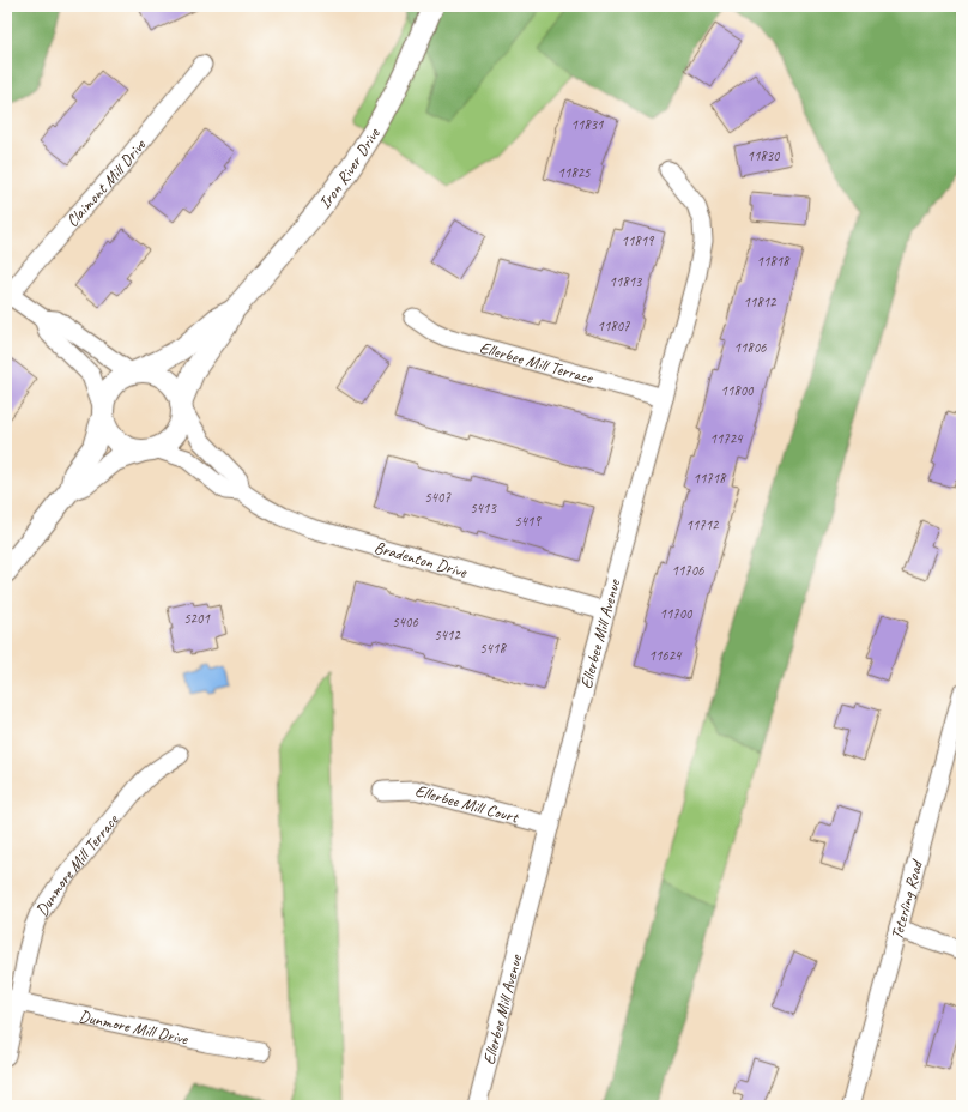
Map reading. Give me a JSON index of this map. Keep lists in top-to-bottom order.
{
  "streets": {
    "street": [
      "Iron River Drive",
      "Claimont Mill Drive",
      "Ellerbee Mill Terrace",
      "Bradenton Drive",
      "Ellerbee Mill Avenue",
      "Ellerbee Mill Court",
      "Dunmore Mill Terrace",
      "Teterling Road",
      "Dunmore Mill Drive"
    ]
  },
  "crossings": [
    ["Iron River Drive", "Bradenton Drive"],
    ["Ellerbee Mill Terrace", "Ellerbee Mill Avenue"],
    ["Bradenton Drive", "Ellerbee Mill Avenue"],
    ["Ellerbee Mill Avenue", "Ellerbee Mill Court"],
    ["Dunmore Mill Terrace", "Dunmore Mill Drive"]
  ],
  "house_numbers": [
    "11831",
    "11830",
    "11825",
    "11819",
    "11818",
    "11813",
    "11812",
    "11807",
    "11806",
    "11800",
    "11724",
    "11718",
    "5407",
    "5413",
    "5419",
    "11712",
    "11706",
    "11700",
    "5201",
    "5406",
    "5412",
    "5418",
    "11624"
  ]
}
